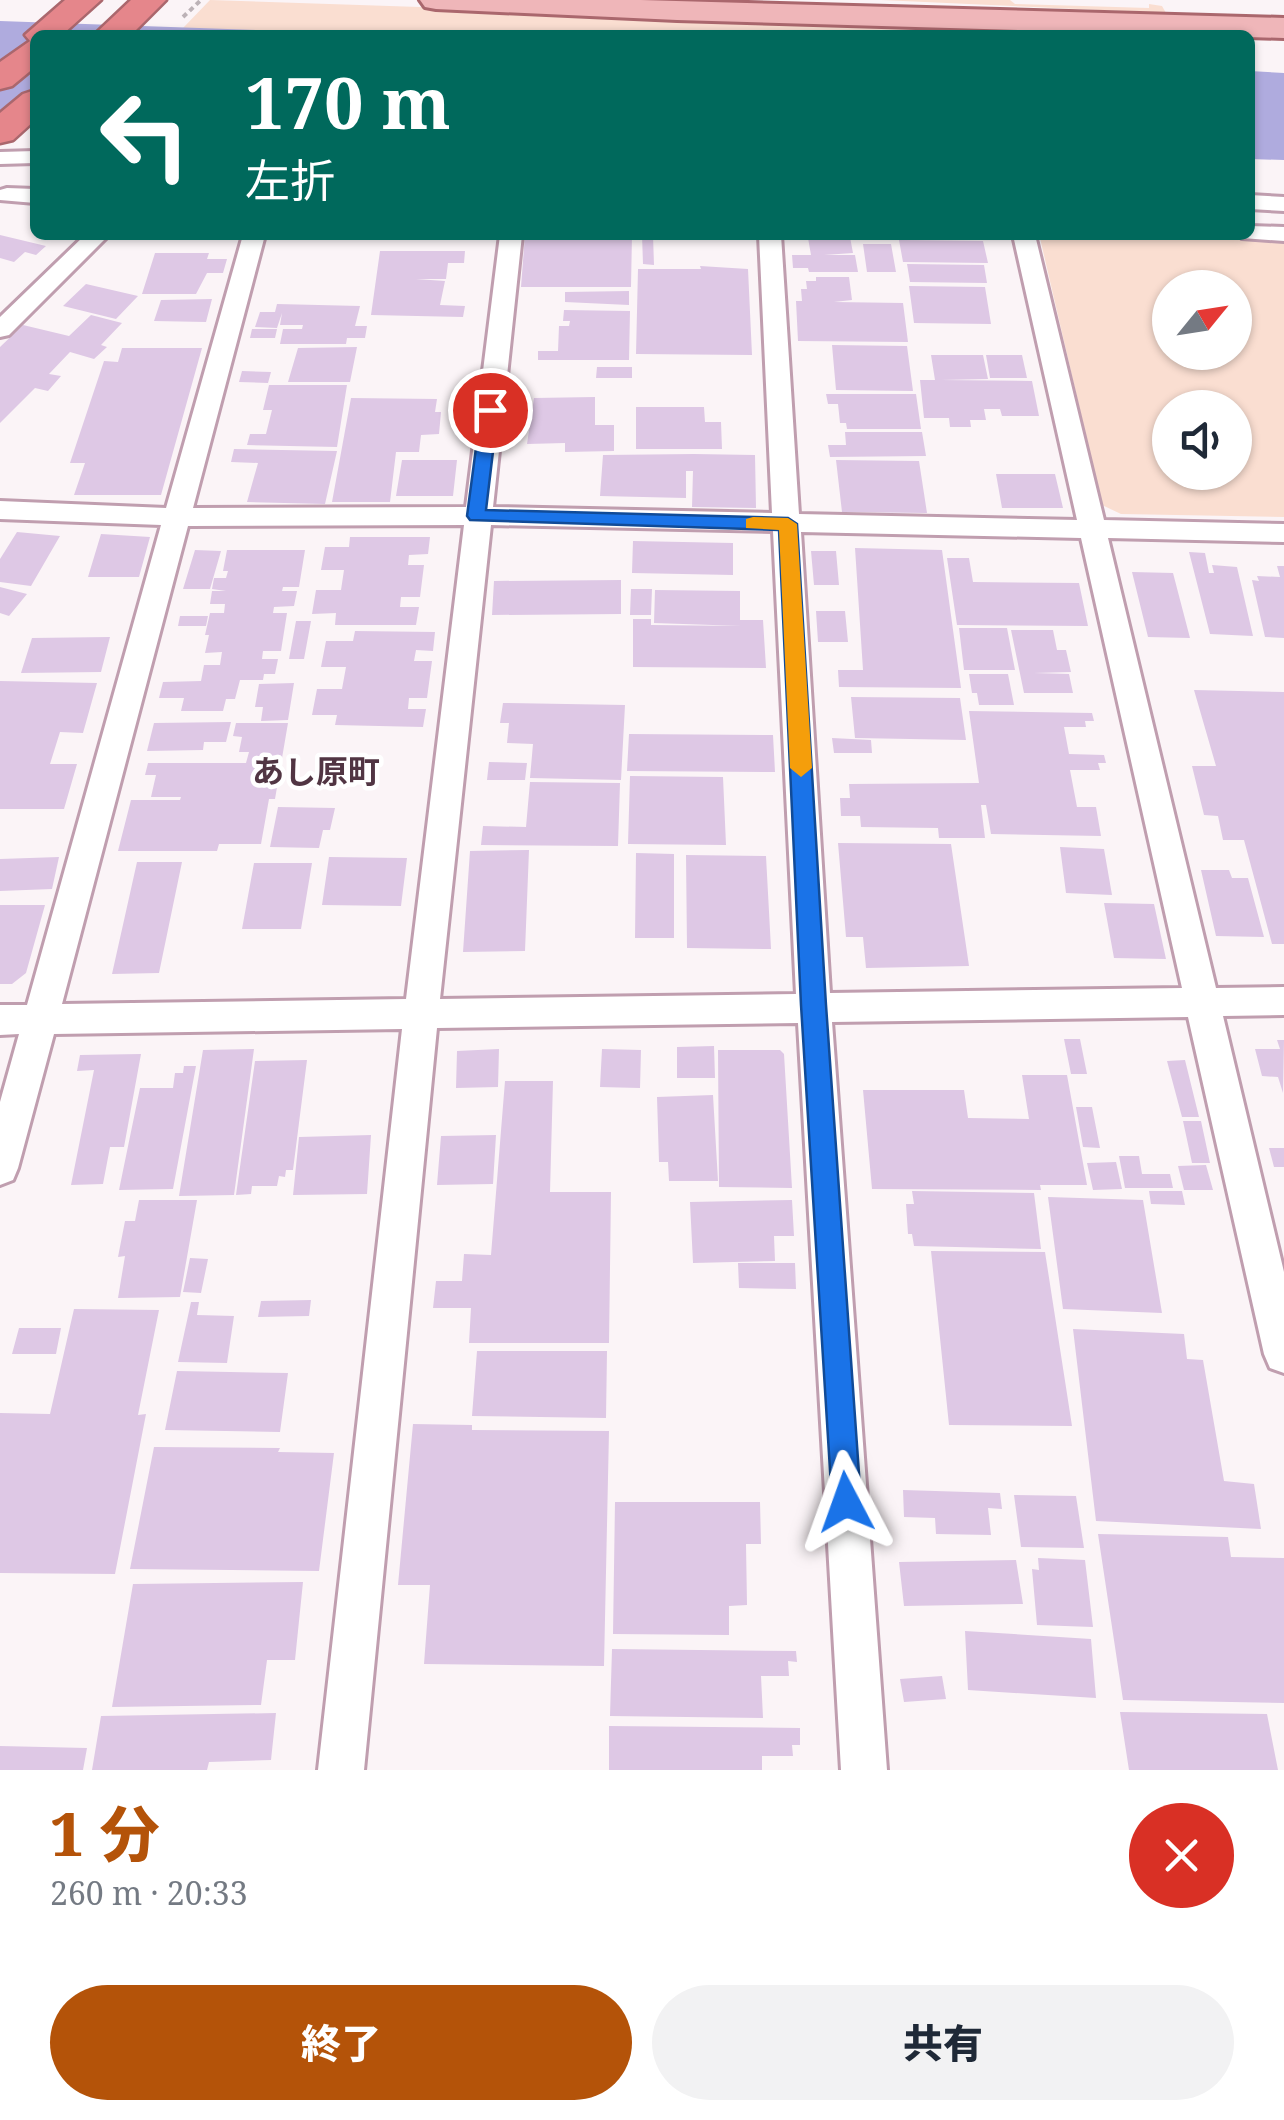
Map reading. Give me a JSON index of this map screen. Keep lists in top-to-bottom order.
{
  "districts": ["あし原町"],
  "north": "top right",
  "page": {
    "turn": ["170 m", "左折"],
    "heading": ["1 分", "260 m · 20:33"],
    "buttons": ["終了", "共有"]
  }
}
